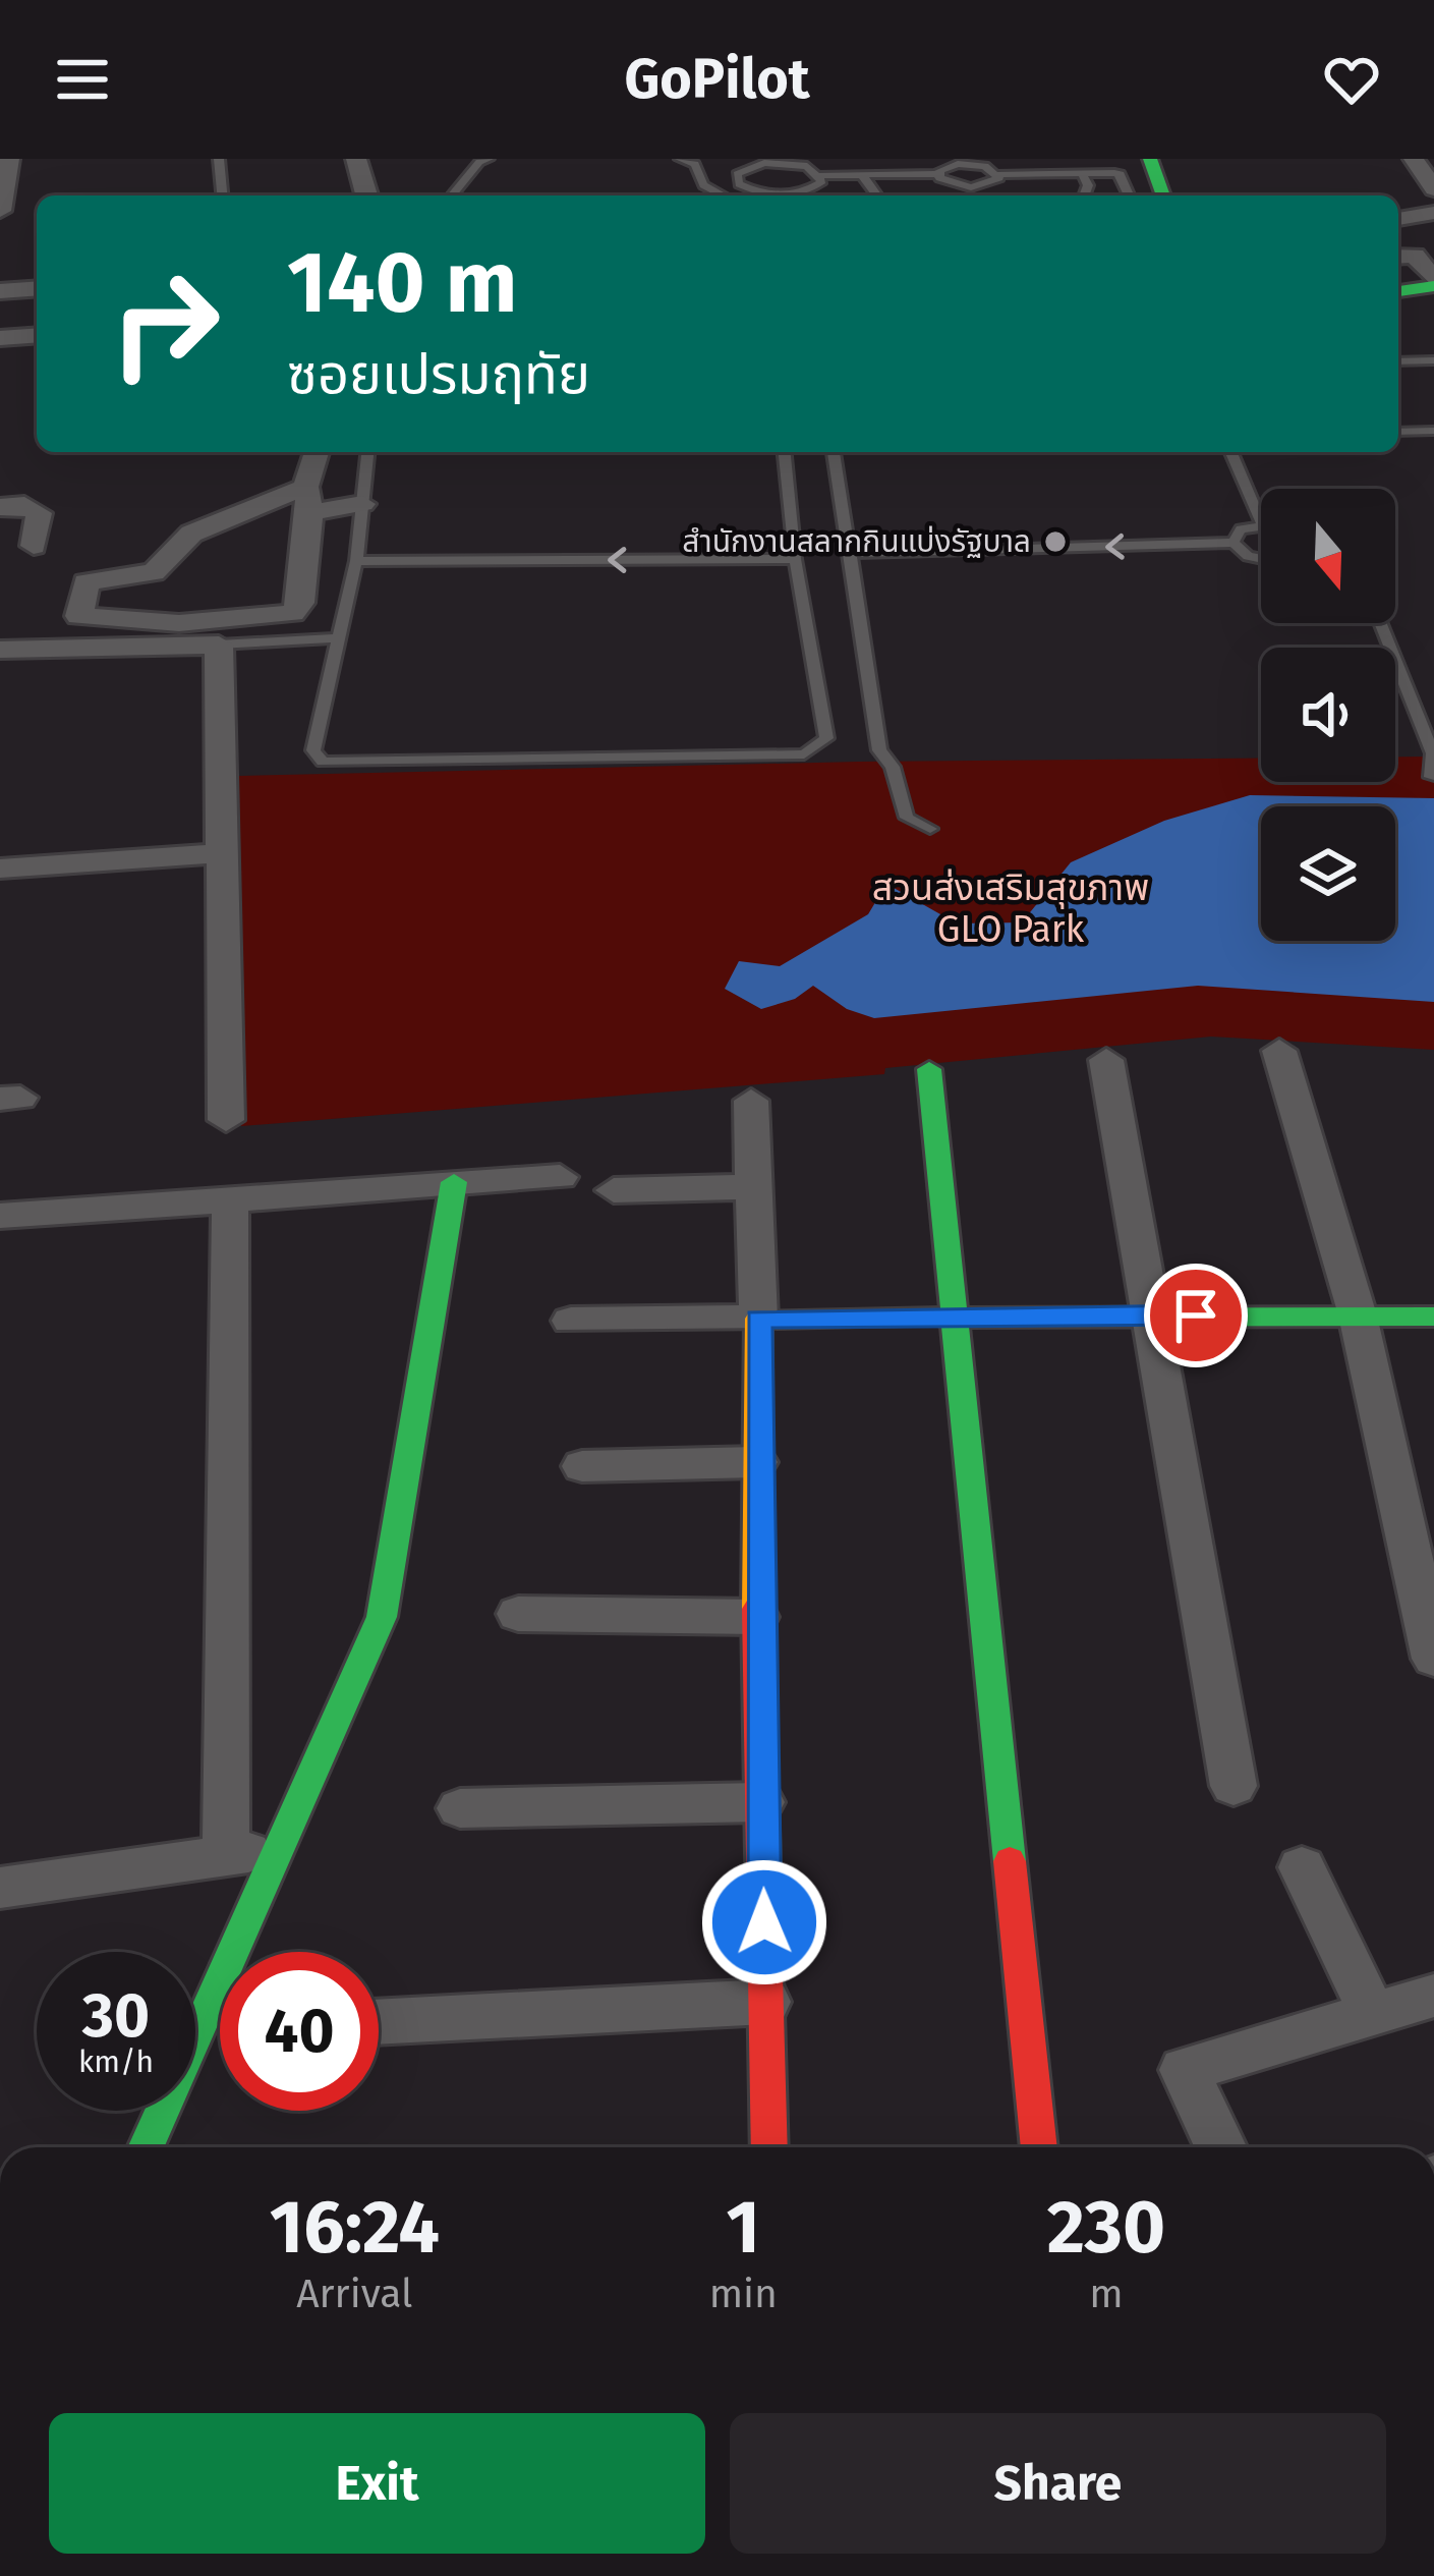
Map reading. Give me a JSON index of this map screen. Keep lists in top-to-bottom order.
{
  "parks": ["สวนส่งเสริมสุขภาพ GLO Park"],
  "places": ["สำนักงานสลากกินแบ่งรัฐบาล"],
  "north": "bottom",
  "page": {
    "header": "GoPilot",
    "turn": ["140 m", "ซอยเปรมฤทัย"],
    "speed": "30 km/h",
    "limit": "40",
    "eta": [
      "16:24",
      "Arrival",
      "1",
      "min",
      "230",
      "m"
    ],
    "buttons": ["Exit", "Share"]
  }
}
